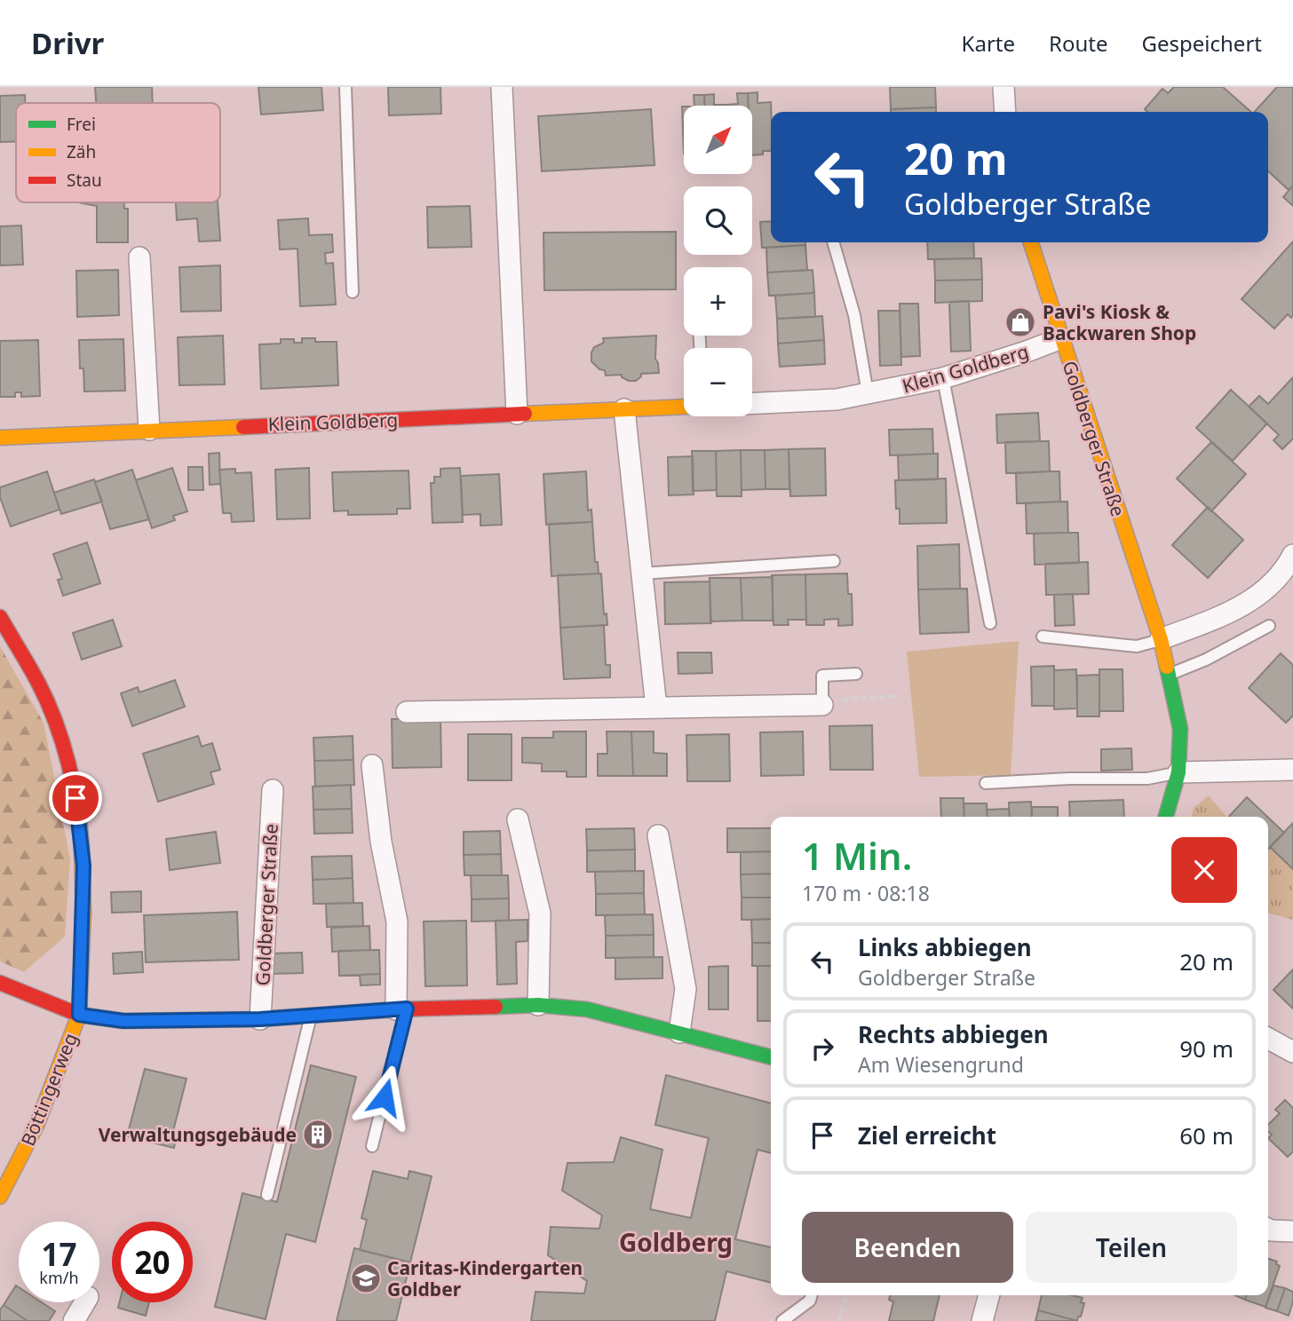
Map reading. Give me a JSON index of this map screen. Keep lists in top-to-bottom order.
{
  "streets": {
    "street": ["Klein Goldberg", "Goldberger Straße", "Böttingerweg"]
  },
  "crossings": [
    ["Klein Goldberg", "Goldberger Straße"]
  ],
  "districts": ["Goldberg"],
  "places": {
    "shop": ["Pavi's Kiosk & Backwaren Shop"],
    "building": ["Verwaltungsgebäude"],
    "school or university": ["Caritas-Kindergarten Goldber"]
  },
  "legend": ["Frei", "Zäh", "Stau"],
  "north": "top right",
  "page": {
    "header": "Drivr",
    "nav": ["Karte", "Route", "Gespeichert"],
    "map_buttons": ["+", "−"],
    "turn": ["20 m", "Goldberger Straße"],
    "heading": ["1 Min.", "170 m · 08:18"],
    "list": [
      {
        "name": "Links abbiegen",
        "note": "Goldberger Straße",
        "value": "20 m"
      },
      {
        "name": "Rechts abbiegen",
        "note": "Am Wiesengrund",
        "value": "90 m"
      },
      {
        "name": "Ziel erreicht",
        "value": "60 m"
      }
    ],
    "buttons": ["Beenden", "Teilen"],
    "speed": "17 km/h",
    "limit": "20"
  }
}
